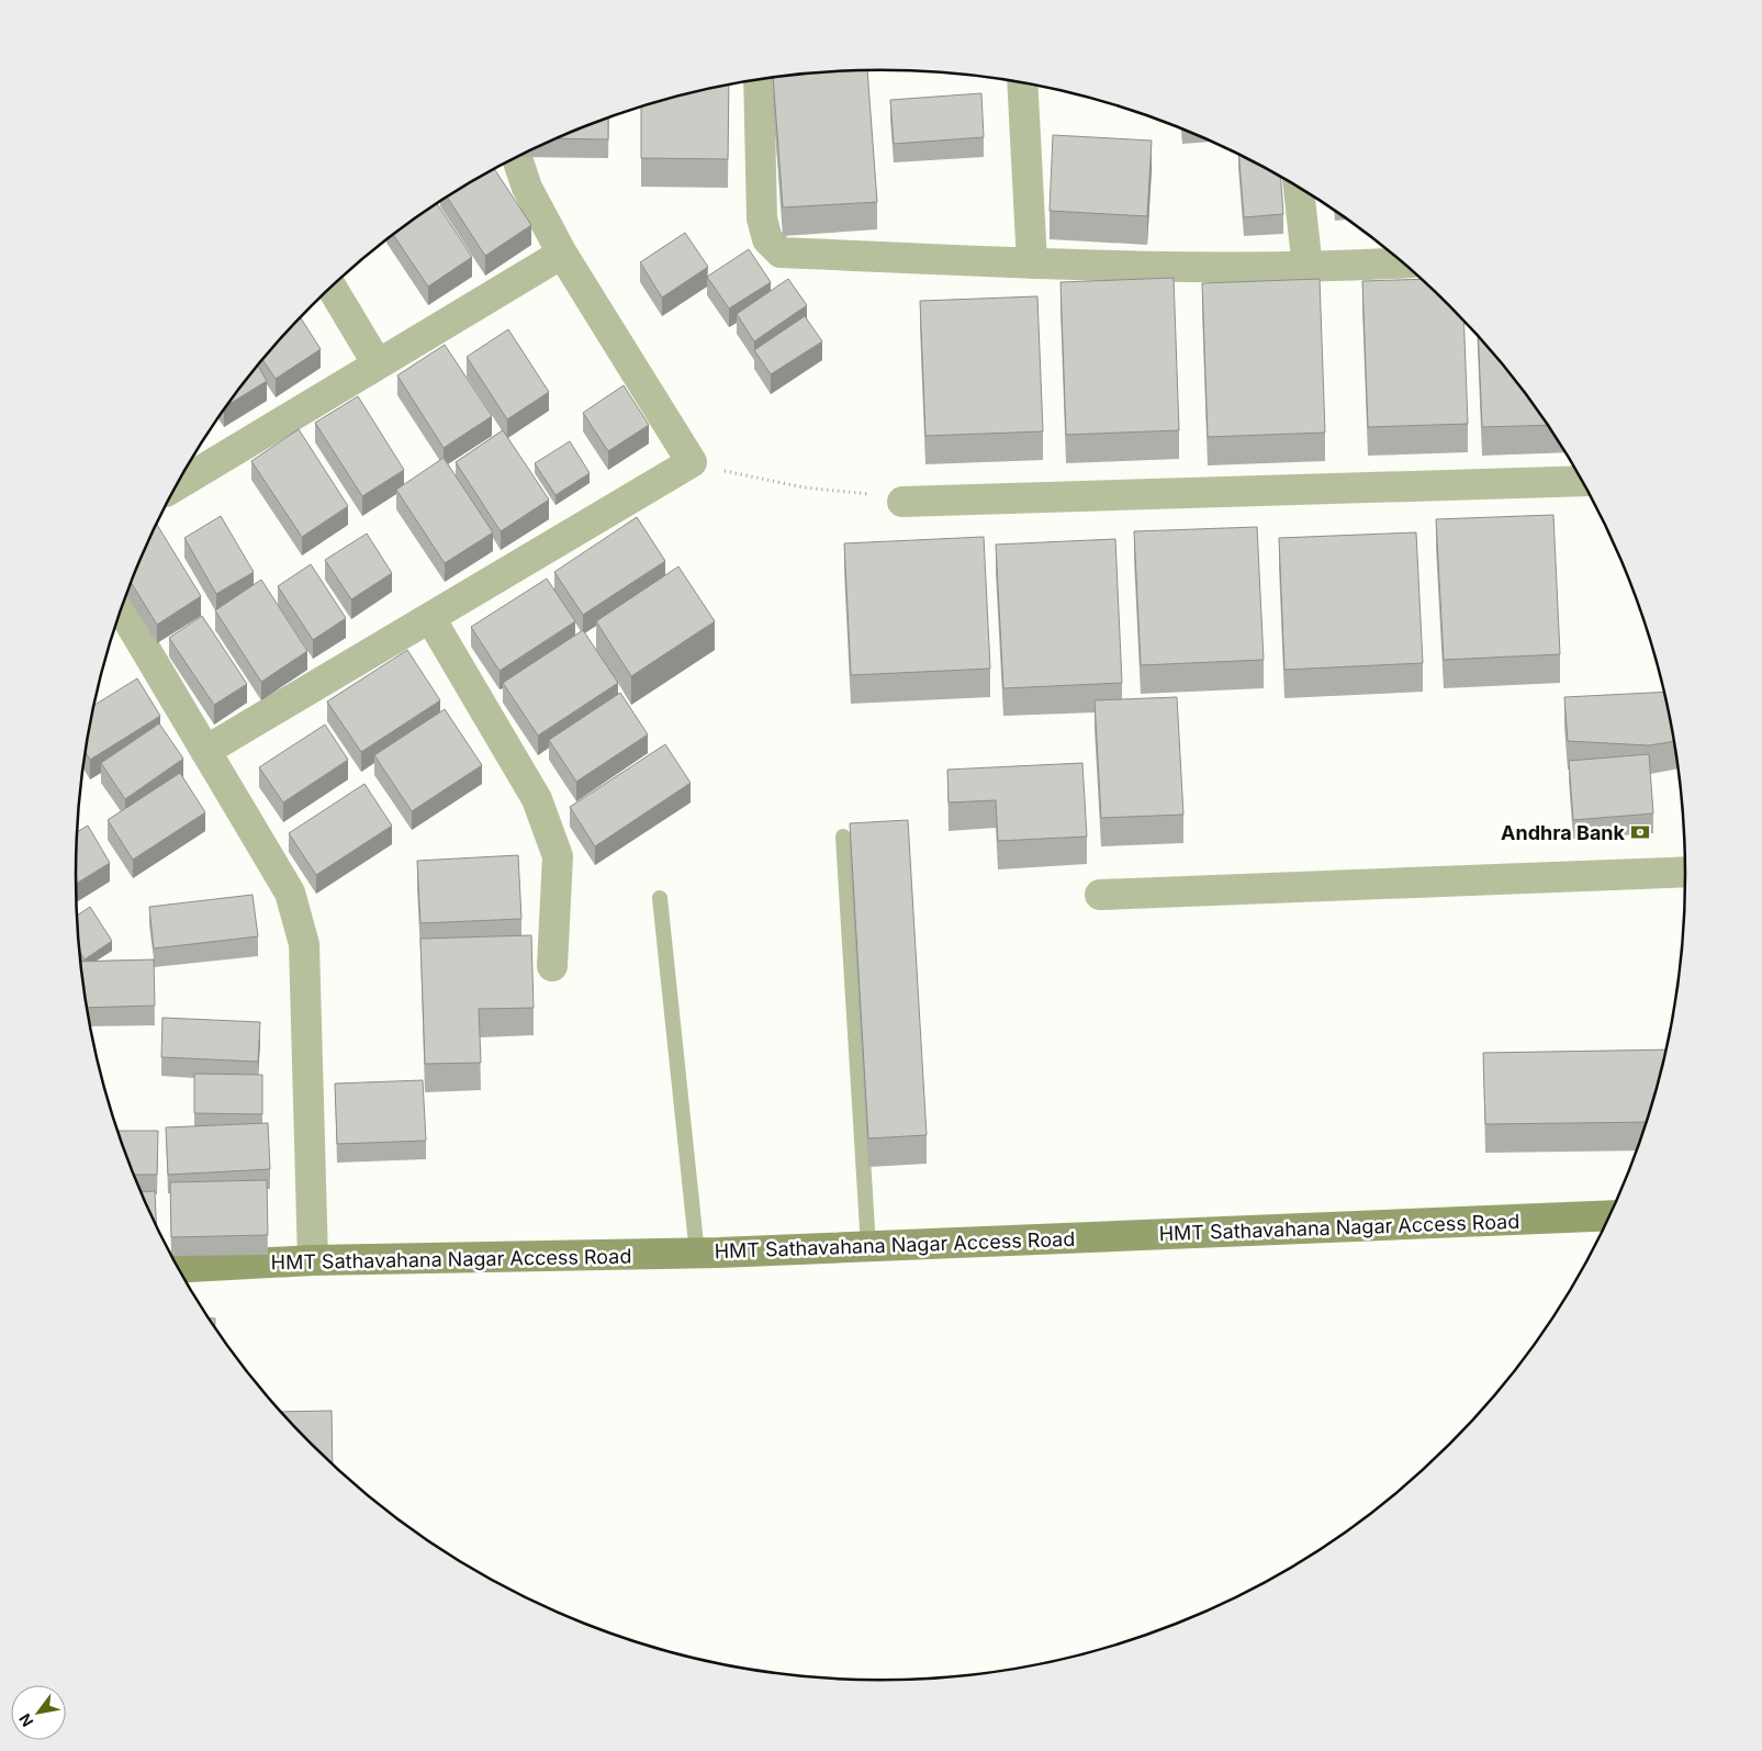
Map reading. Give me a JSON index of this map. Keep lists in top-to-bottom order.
{
  "streets": {
    "street": ["HMT Sathavahana Nagar Access Road"]
  },
  "places": {
    "bank": ["Andhra Bank"]
  },
  "north": "bottom left"
}
